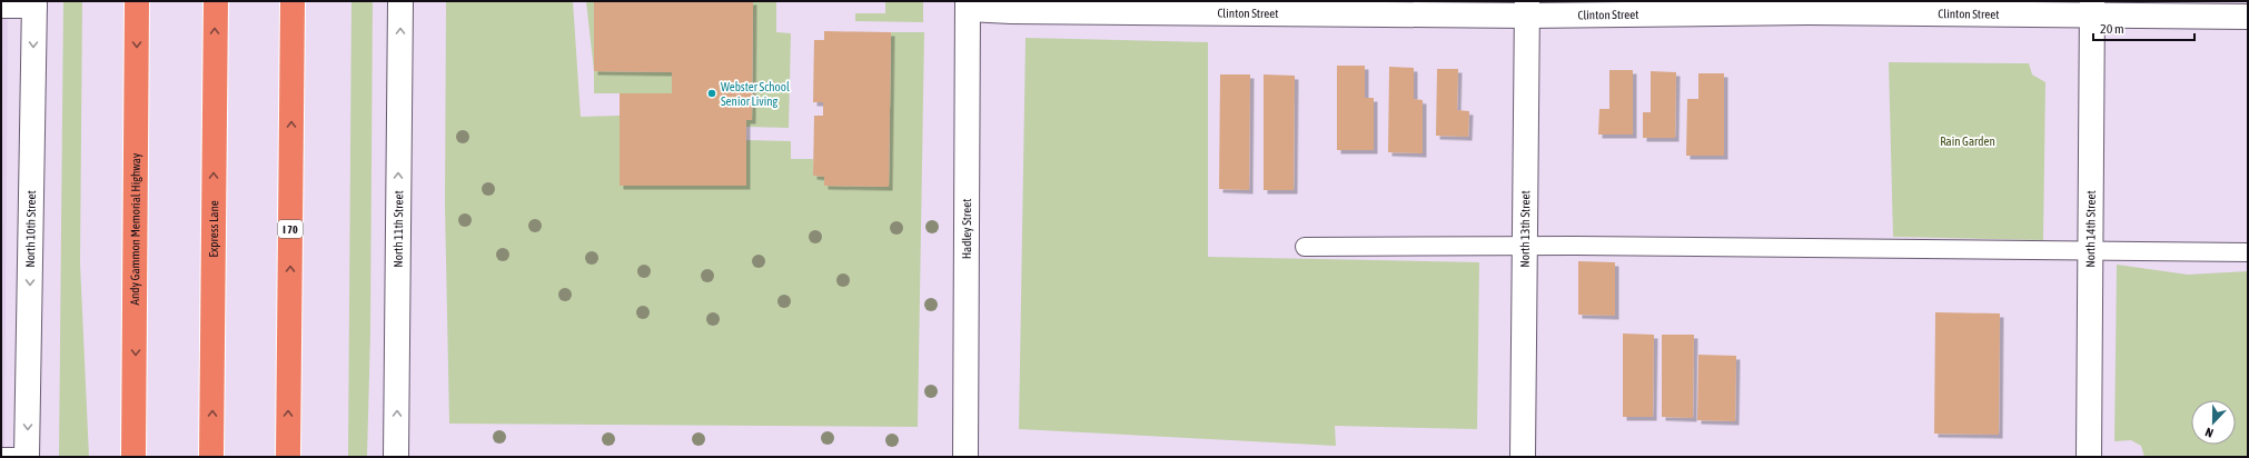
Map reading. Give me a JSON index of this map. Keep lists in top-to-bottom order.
{
  "streets": {
    "highway": ["Andy Gammon Memorial Highway", "Express Lane", "I 70"],
    "street": [
      "Clinton Street",
      "North 10th Street",
      "North 11th Street",
      "Hadley Street",
      "North 13th Street",
      "North 14th Street"
    ]
  },
  "crossings": [
    ["Clinton Street", "Hadley Street"],
    ["Clinton Street", "North 13th Street"],
    ["Clinton Street", "North 14th Street"]
  ],
  "one_way": ["North 10th Street", "North 11th Street"],
  "parks": ["Rain Garden"],
  "places": ["Webster School Senior Living"],
  "scale_bar": "20 m",
  "north": "bottom"
}
